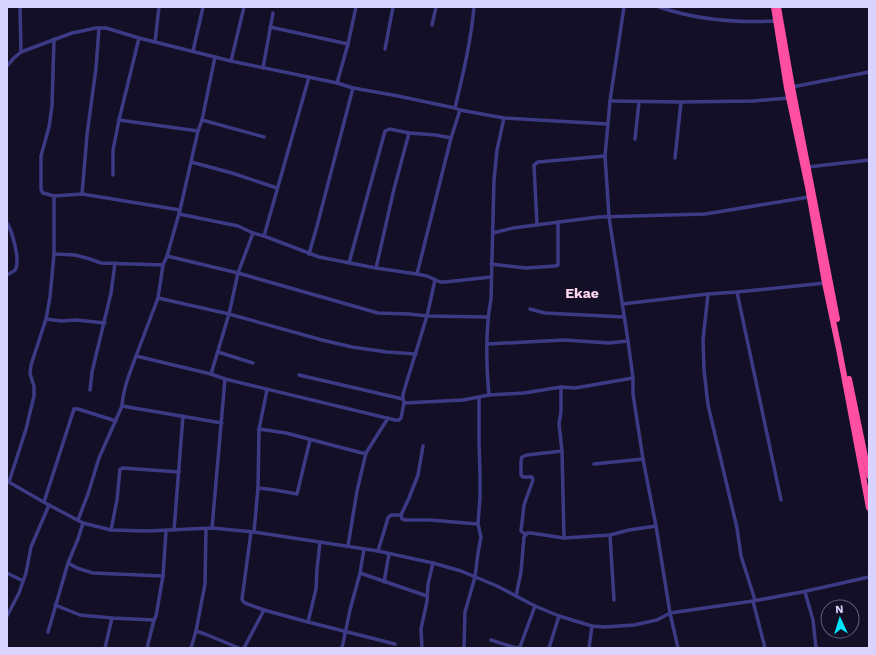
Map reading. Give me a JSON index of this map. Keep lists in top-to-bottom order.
{
  "districts": ["Ekae"],
  "north": "top"
}
